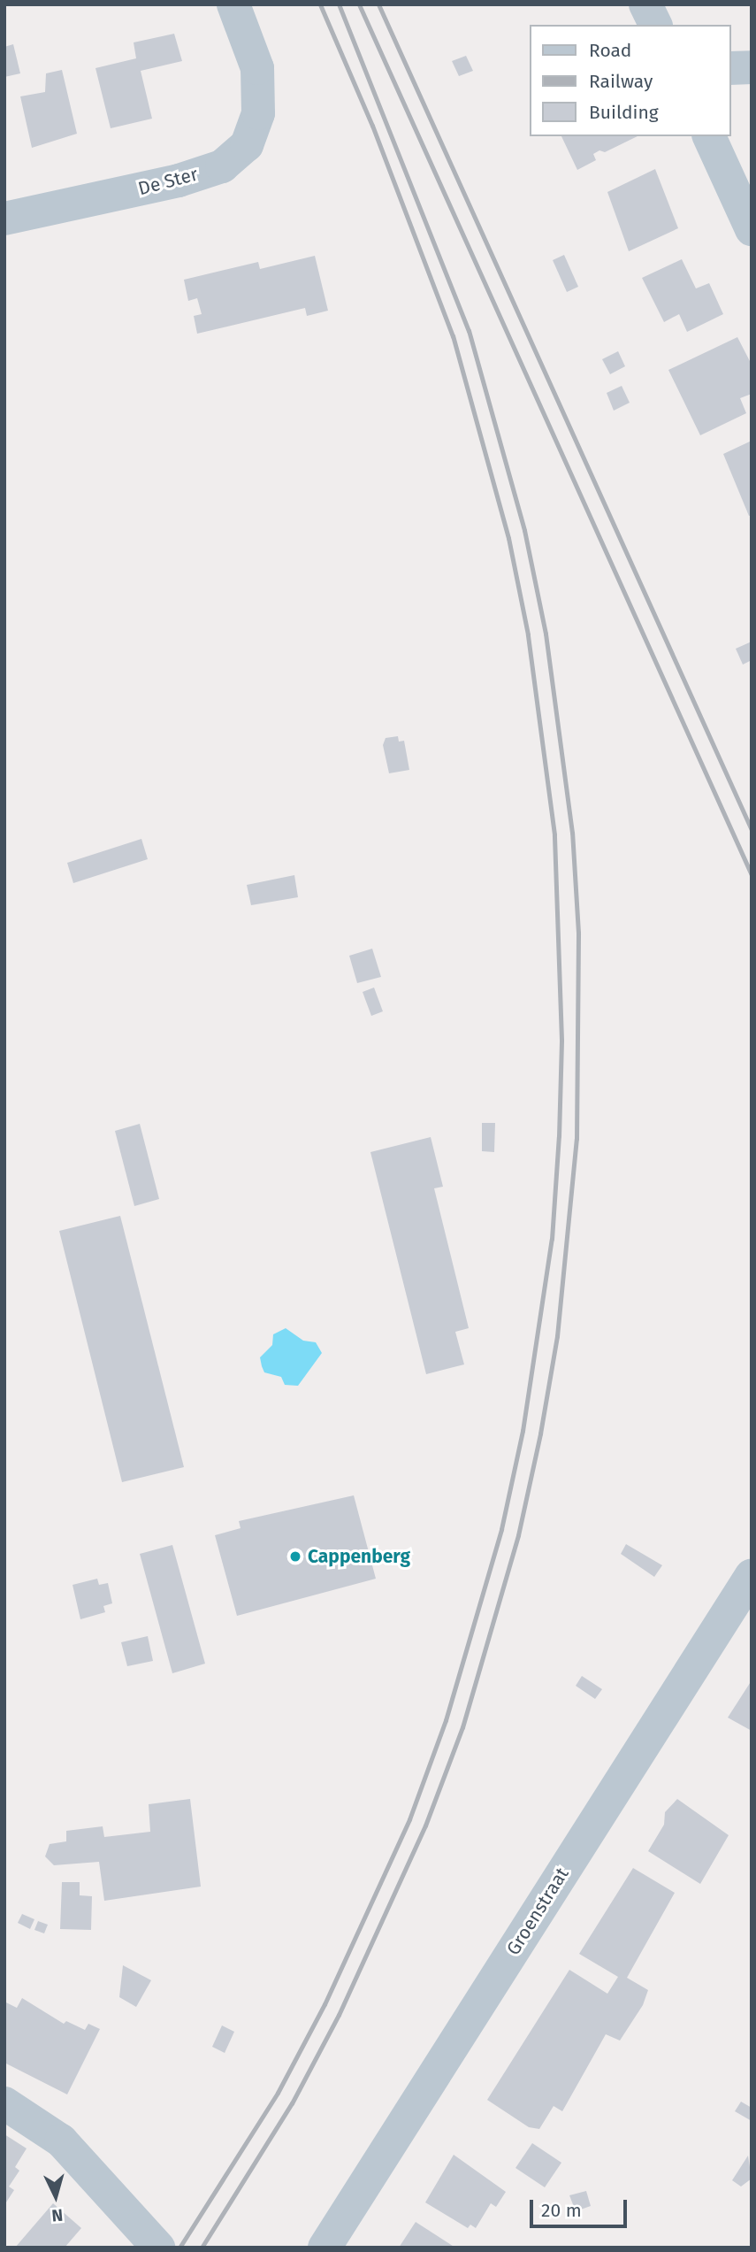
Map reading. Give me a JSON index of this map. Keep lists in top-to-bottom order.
{
  "streets": {
    "street": ["De Ster", "Groenstraat"]
  },
  "places": ["Cappenberg"],
  "legend": ["Road", "Railway", "Building"],
  "scale_bar": "20 m",
  "north": "bottom"
}
